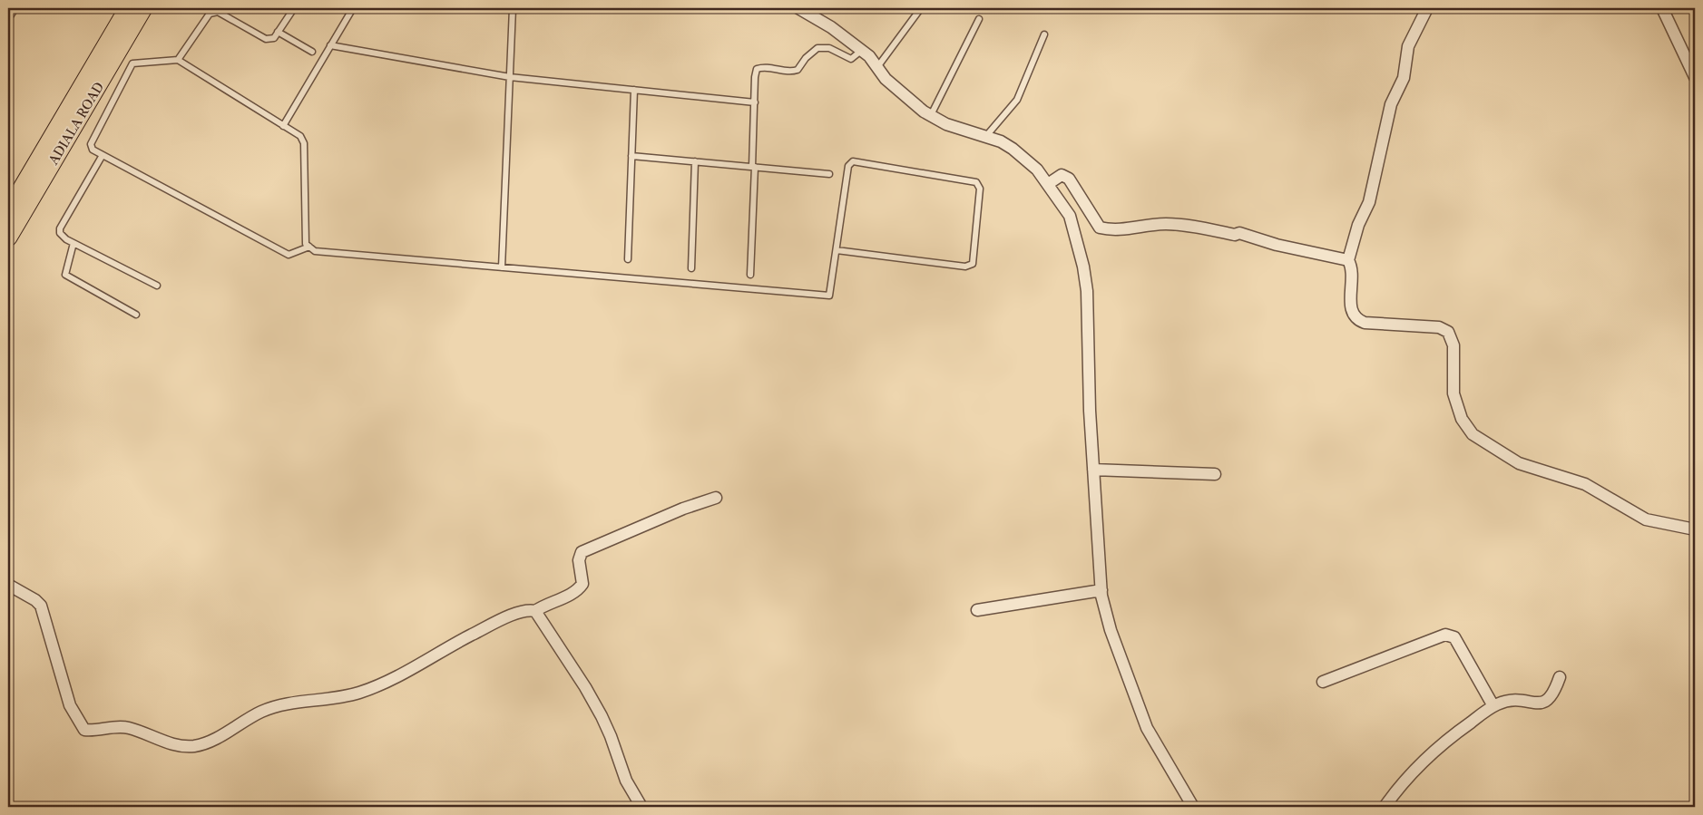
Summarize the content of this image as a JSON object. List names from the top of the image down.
{
  "streets": {
    "main road": ["ADIALA ROAD"]
  }
}
